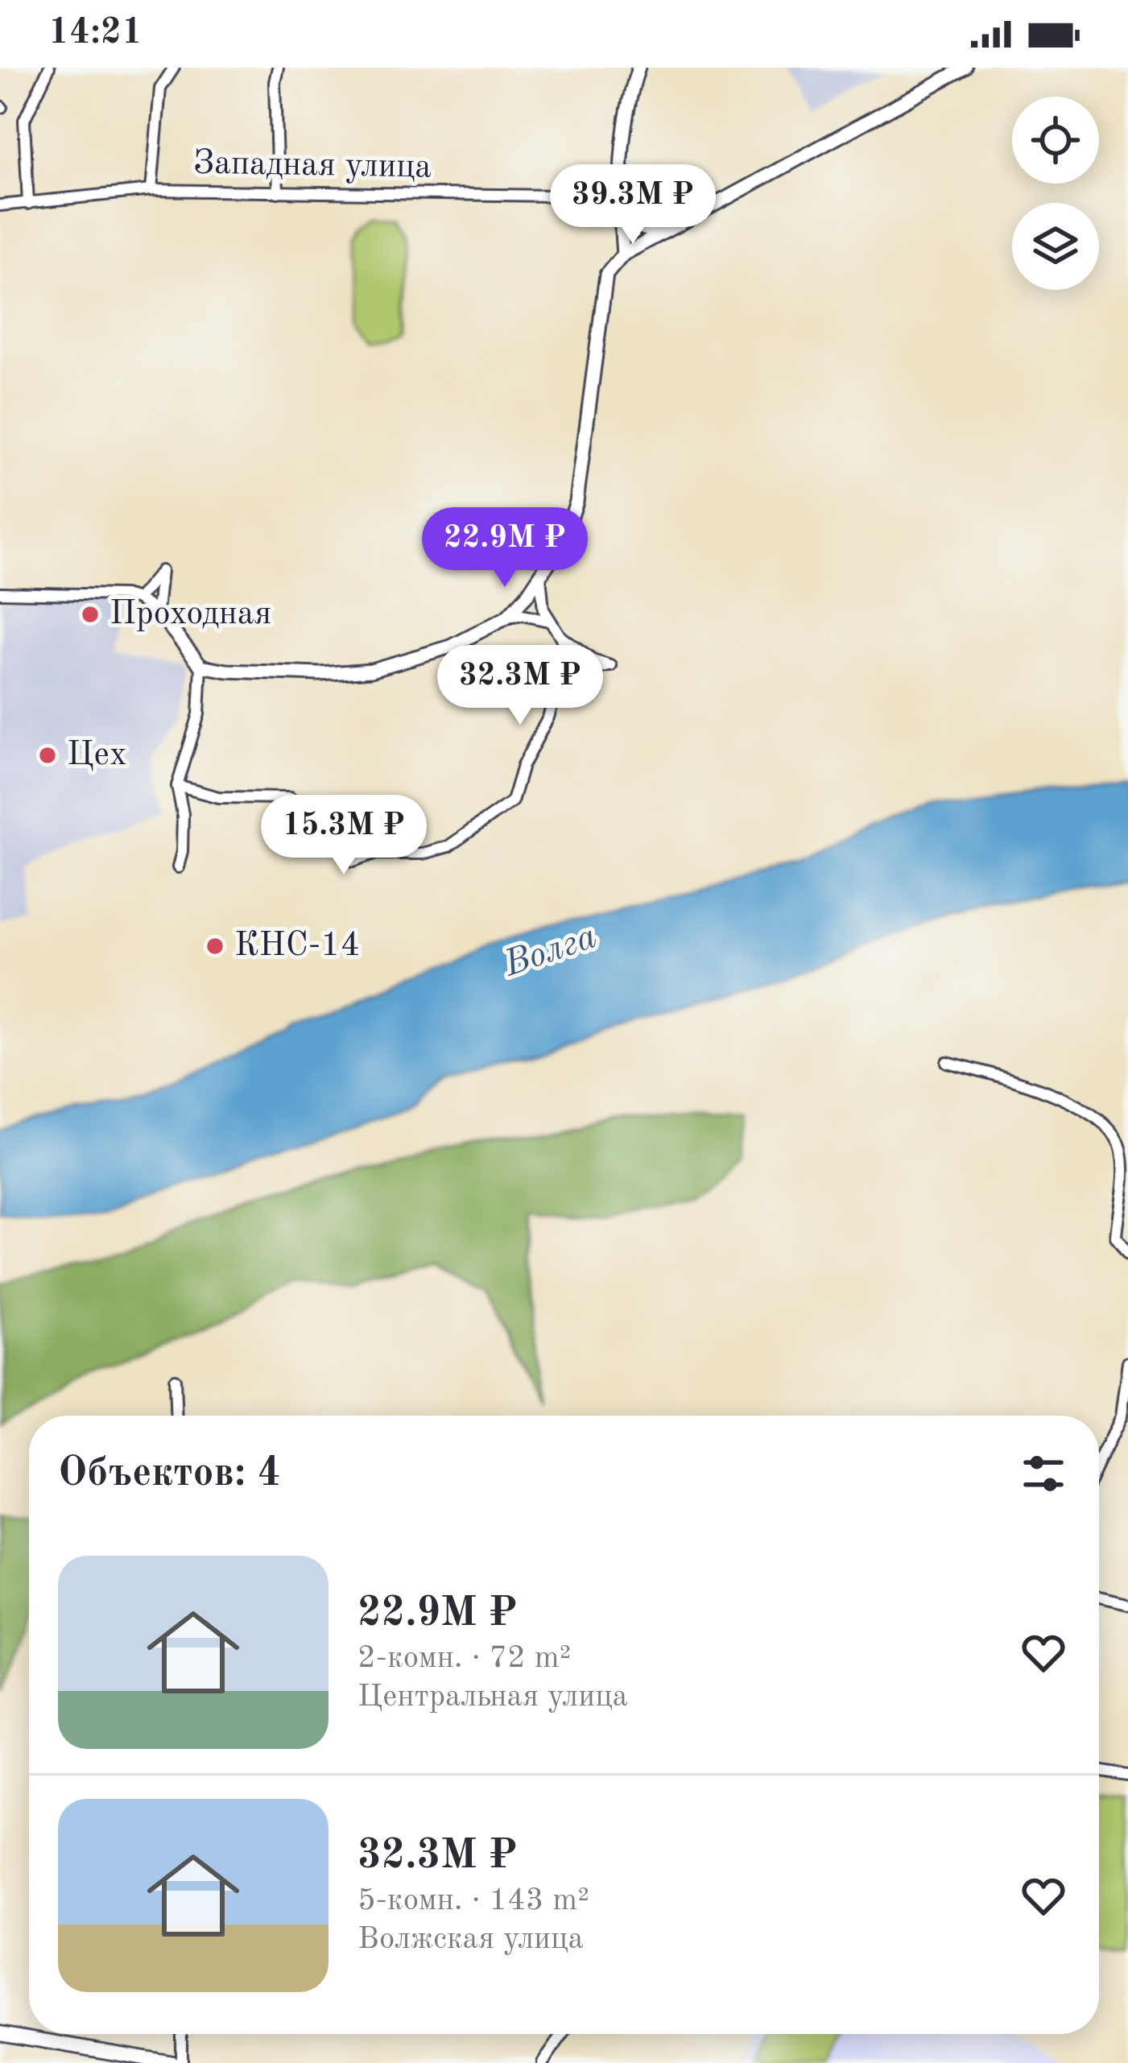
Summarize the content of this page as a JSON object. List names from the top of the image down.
{
  "streets": {
    "street": ["Западная улица"]
  },
  "water": ["Волга"],
  "places": ["Проходная", "Цех", "КНС-14"],
  "page": {
    "status": "14:21",
    "price": [
      "39.3M ₽",
      "22.9M ₽",
      "32.3M ₽",
      "15.3M ₽"
    ],
    "heading": "Объектов: 4",
    "list": [
      {
        "name": "22.9M ₽",
        "note": "2-комн. · 72 m² · Центральная улица"
      },
      {
        "name": "32.3M ₽",
        "note": "5-комн. · 143 m² · Волжская улица"
      }
    ]
  }
}
